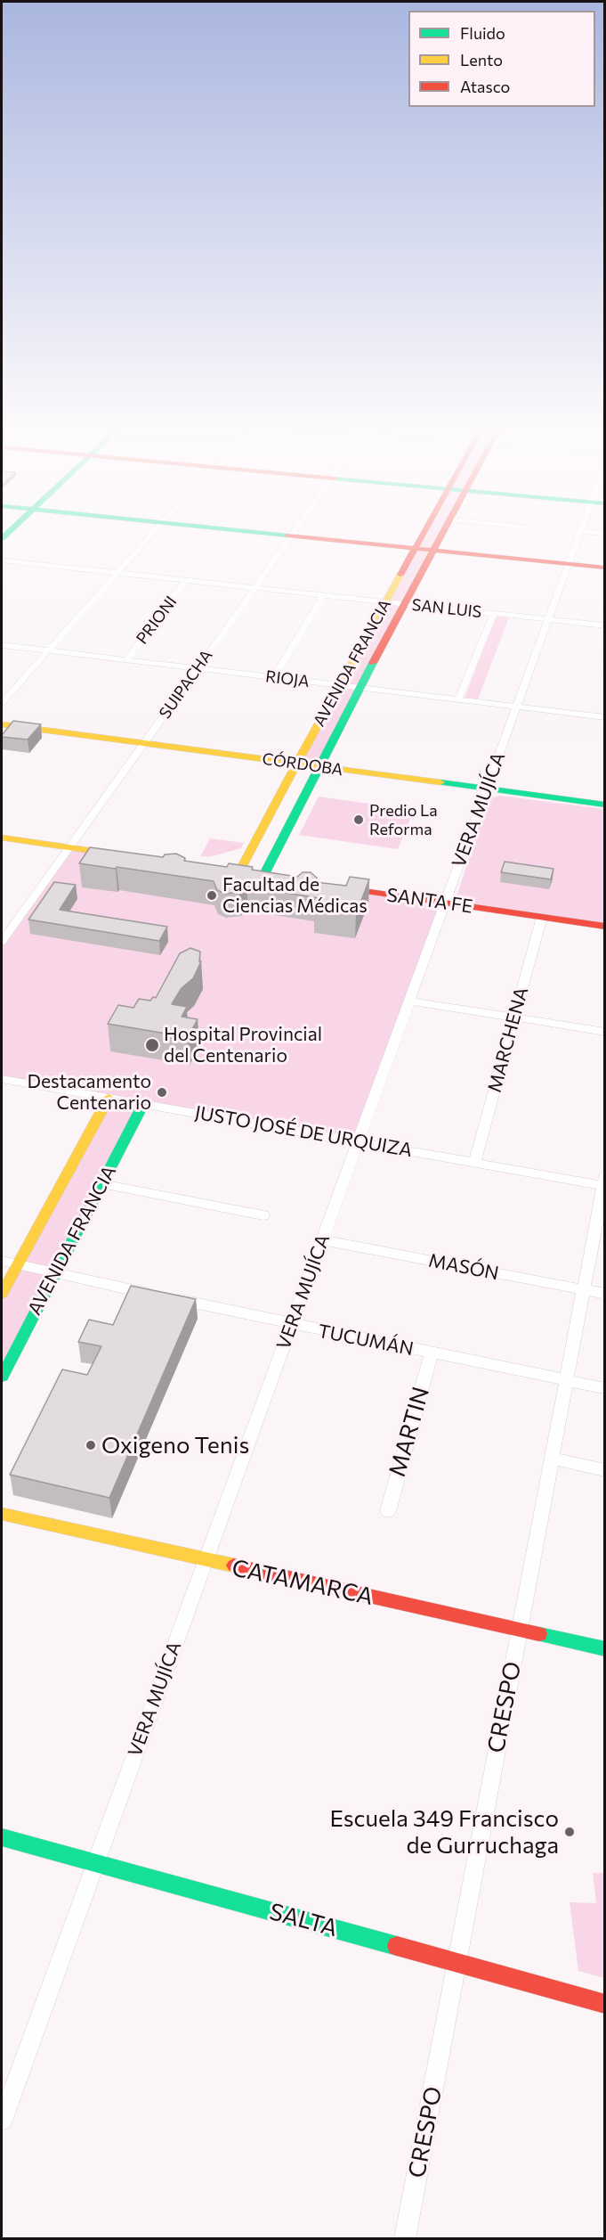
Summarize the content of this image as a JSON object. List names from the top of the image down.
{
  "streets": {
    "main road": [
      "AVENIDA FRANCIA",
      "CÓRDOBA",
      "SANTA FE",
      "CATAMARCA",
      "SALTA"
    ],
    "street": [
      "SAN LUIS",
      "PRIONI",
      "RIOJA",
      "SUIPACHA",
      "VERA MUJÍCA",
      "MARCHENA",
      "JUSTO JOSÉ DE URQUIZA",
      "MASÓN",
      "TUCUMÁN",
      "MARTIN",
      "CRESPO"
    ]
  },
  "crossings": [
    ["SAN LUIS", "PRIONI"],
    ["SAN LUIS", "AVENIDA FRANCIA"],
    ["SAN LUIS", "SUIPACHA"],
    ["SAN LUIS", "VERA MUJÍCA"],
    ["PRIONI", "RIOJA"],
    ["AVENIDA FRANCIA", "RIOJA"],
    ["AVENIDA FRANCIA", "CÓRDOBA"],
    ["AVENIDA FRANCIA", "JUSTO JOSÉ DE URQUIZA"],
    ["AVENIDA FRANCIA", "TUCUMÁN"],
    ["RIOJA", "SUIPACHA"],
    ["RIOJA", "VERA MUJÍCA"],
    ["SUIPACHA", "CÓRDOBA"],
    ["CÓRDOBA", "VERA MUJÍCA"],
    ["VERA MUJÍCA", "SANTA FE"],
    ["VERA MUJÍCA", "JUSTO JOSÉ DE URQUIZA"],
    ["VERA MUJÍCA", "MASÓN"],
    ["VERA MUJÍCA", "TUCUMÁN"],
    ["VERA MUJÍCA", "CATAMARCA"],
    ["VERA MUJÍCA", "SALTA"],
    ["SANTA FE", "MARCHENA"],
    ["MARCHENA", "JUSTO JOSÉ DE URQUIZA"],
    ["JUSTO JOSÉ DE URQUIZA", "CRESPO"],
    ["MASÓN", "CRESPO"],
    ["TUCUMÁN", "MARTIN"],
    ["TUCUMÁN", "CRESPO"],
    ["CATAMARCA", "CRESPO"],
    ["CRESPO", "SALTA"]
  ],
  "places": [
    "Predio La Reforma",
    "Facultad de Ciencias Médicas",
    "Hospital Provincial del Centenario",
    "Destacamento Centenario",
    "Oxigeno Tenis",
    "Escuela 349 Francisco de Gurruchaga"
  ],
  "legend": ["Fluido", "Lento", "Atasco"]
}
